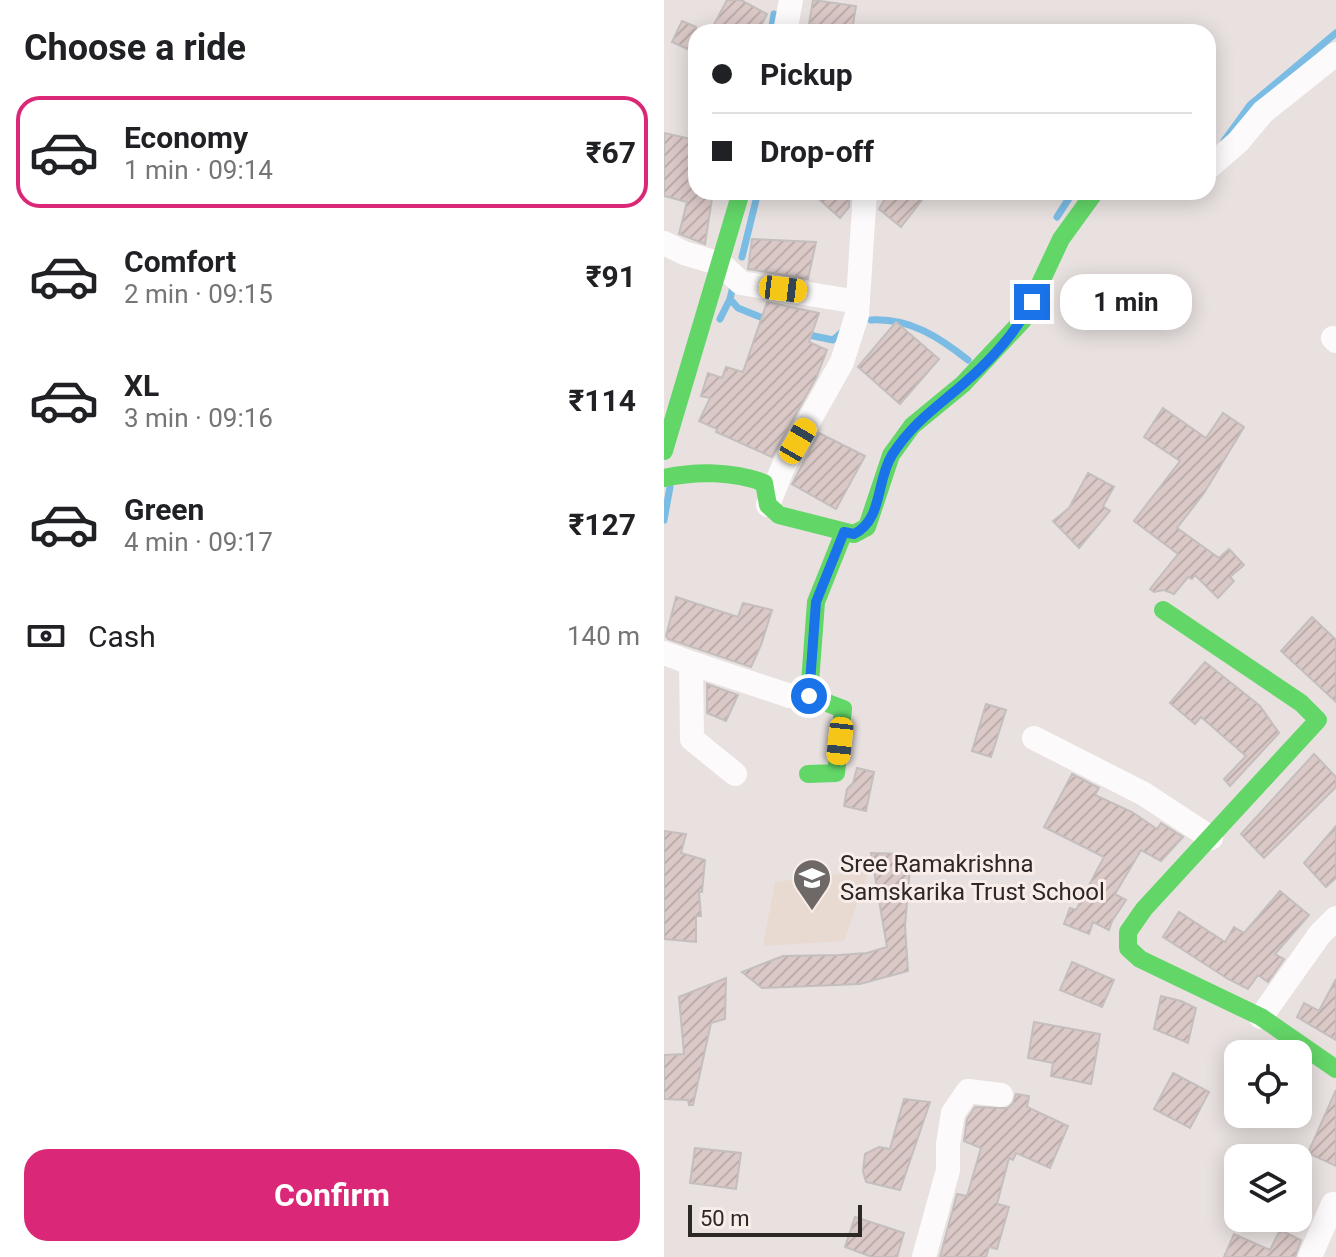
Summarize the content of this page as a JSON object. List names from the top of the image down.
{
  "places": {
    "school or university": ["Sree Ramakrishna Samskarika Trust School"]
  },
  "scale_bar": "50 m",
  "page": {
    "heading": "Choose a ride",
    "banner": ["Pickup", "Drop-off"],
    "list": [
      {
        "name": "Economy",
        "note": "1 min · 09:14",
        "value": "₹67"
      },
      {
        "name": "Comfort",
        "note": "2 min · 09:15",
        "value": "₹91"
      },
      {
        "name": "XL",
        "note": "3 min · 09:16",
        "value": "₹114"
      },
      {
        "name": "Green",
        "note": "4 min · 09:17",
        "value": "₹127"
      }
    ],
    "bubble": "1 min",
    "pay": ["Cash", "140 m"],
    "buttons": "Confirm",
    "scale": "50 m"
  }
}
